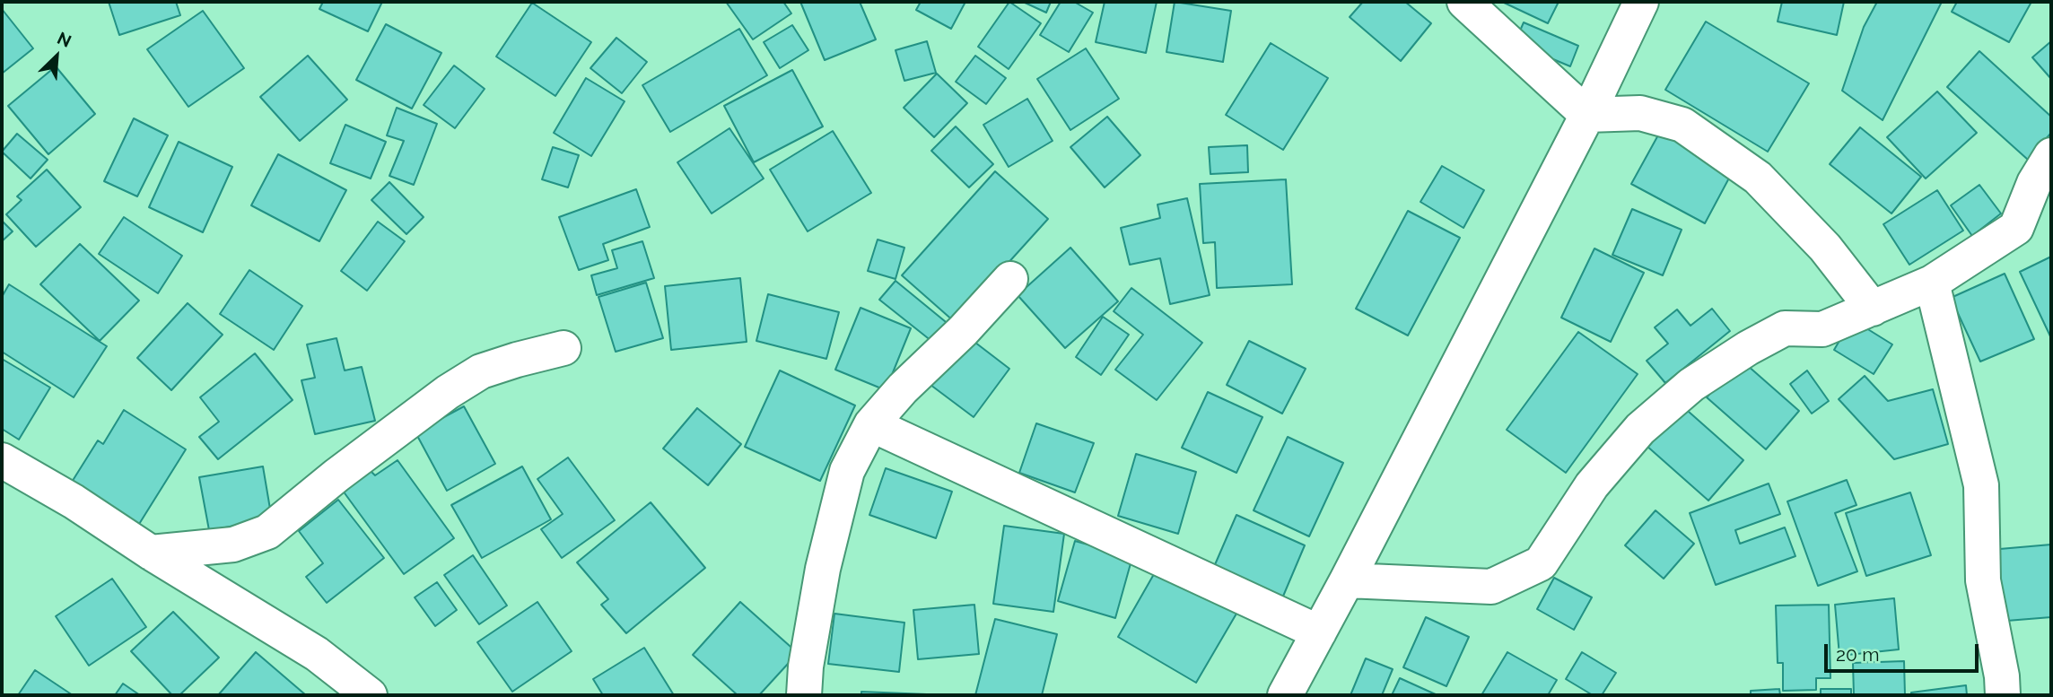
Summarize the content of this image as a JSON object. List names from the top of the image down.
{
  "scale_bar": "20 m",
  "north": "top right"
}
